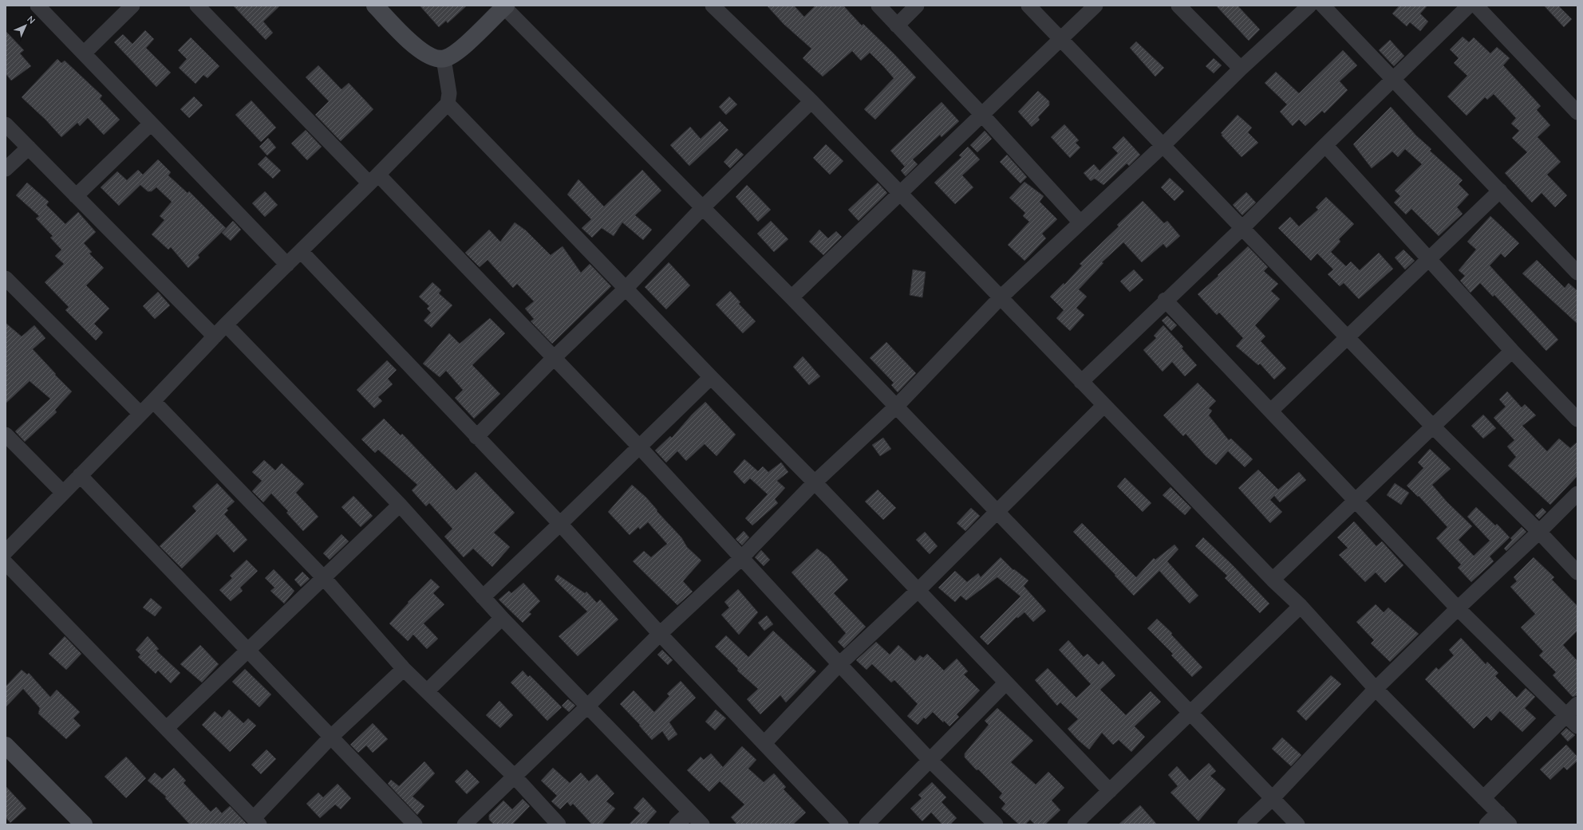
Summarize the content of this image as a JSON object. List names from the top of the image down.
{
  "north": "top right"
}
